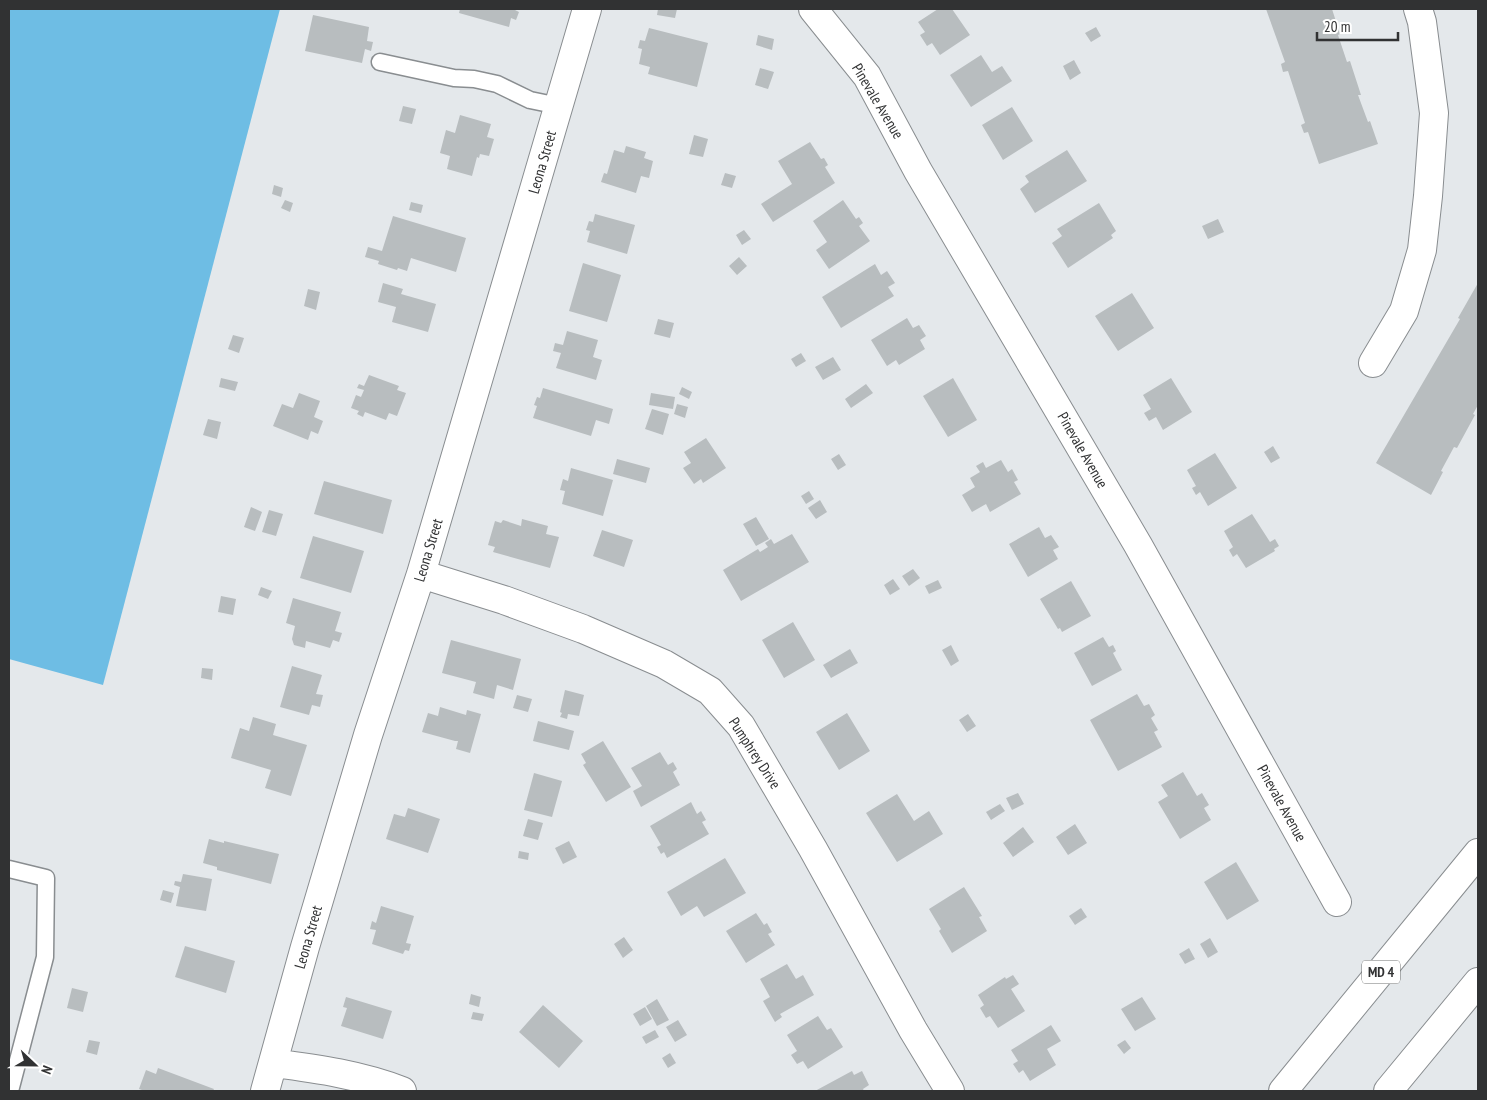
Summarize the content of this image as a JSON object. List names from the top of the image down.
{
  "streets": {
    "main road": [
      "Pinevale Avenue",
      "Leona Street",
      "Pumphrey Drive",
      "MD 4"
    ]
  },
  "crossings": [
    ["Leona Street", "Pumphrey Drive"]
  ],
  "scale_bar": "20 m",
  "north": "right"
}
